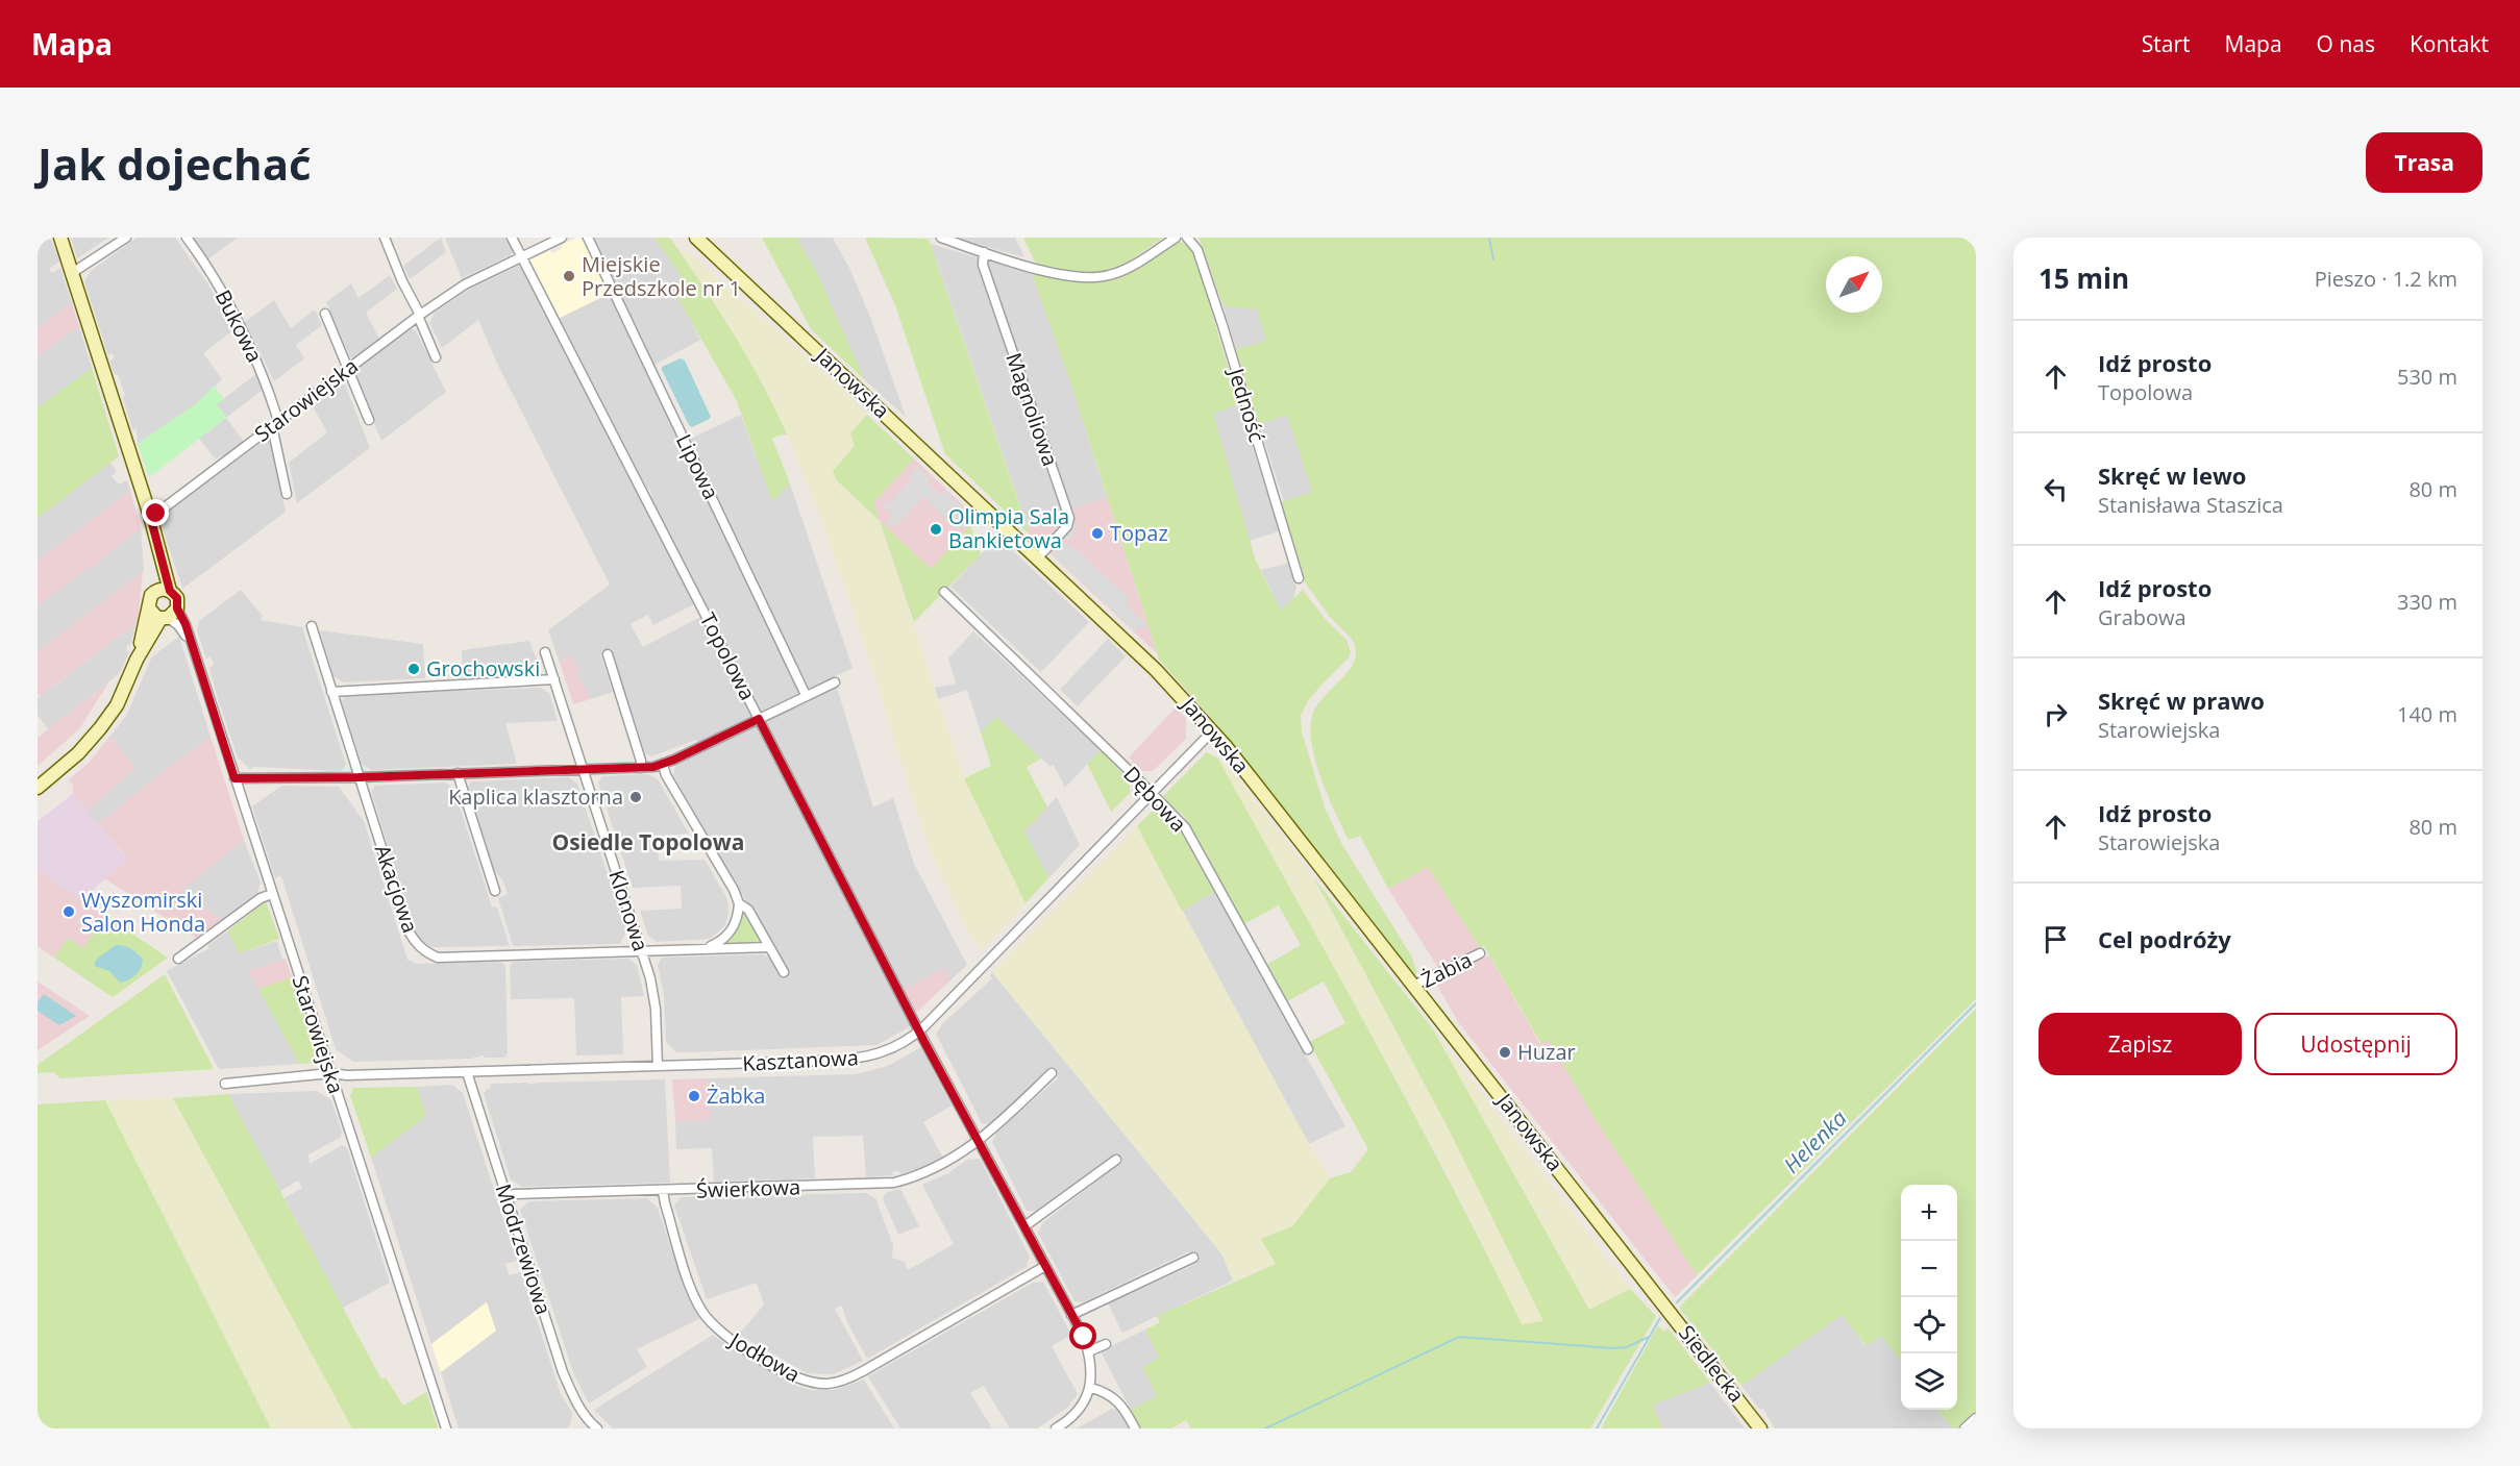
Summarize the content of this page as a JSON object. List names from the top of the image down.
{
  "streets": {
    "main road": ["Janowska", "Siedlecka"],
    "street": [
      "Bukowa",
      "Starowiejska",
      "Jedność",
      "Magnoliowa",
      "Lipowa",
      "Topolowa",
      "Dębowa",
      "Akacjowa",
      "Klonowa",
      "Żabia",
      "Kasztanowa",
      "Świerkowa",
      "Modrzewiowa",
      "Jodłowa"
    ]
  },
  "crossings": [
    ["Bukowa", "Starowiejska"],
    ["Janowska", "Magnoliowa"],
    ["Janowska", "Żabia"],
    ["Janowska", "Kasztanowa"],
    ["Janowska", "Siedlecka"],
    ["Starowiejska", "Topolowa"],
    ["Starowiejska", "Kasztanowa"],
    ["Topolowa", "Kasztanowa"],
    ["Topolowa", "Świerkowa"],
    ["Topolowa", "Jodłowa"],
    ["Dębowa", "Kasztanowa"],
    ["Akacjowa", "Klonowa"],
    ["Klonowa", "Kasztanowa"],
    ["Kasztanowa", "Modrzewiowa"],
    ["Świerkowa", "Modrzewiowa"],
    ["Świerkowa", "Jodłowa"]
  ],
  "districts": ["Osiedle Topolowa"],
  "water": ["Helenka"],
  "places": [
    "Miejskie Przedszkole nr 1",
    "Olimpia Sala Bankietowa",
    "Topaz",
    "Grochowski",
    "Kaplica klasztorna",
    "Wyszomirski Salon Honda",
    "Huzar",
    "Żabka"
  ],
  "north": "top right",
  "page": {
    "header": "Mapa",
    "nav": [
      "Start",
      "Mapa",
      "O nas",
      "Kontakt"
    ],
    "buttons": [
      "Trasa",
      ["Zapisz", "Udostępnij"]
    ],
    "title": "Jak dojechać",
    "heading": ["15 min", "Pieszo · 1.2 km"],
    "list": [
      ["Idź prosto", "Topolowa", "530 m"],
      ["Skręć w lewo", "Stanisława Staszica", "80 m"],
      ["Idź prosto", "Grabowa", "330 m"],
      ["Skręć w prawo", "Starowiejska", "140 m"],
      ["Idź prosto", "Starowiejska", "80 m"],
      "Cel podróży"
    ],
    "map_buttons": ["+", "−"]
  }
}
